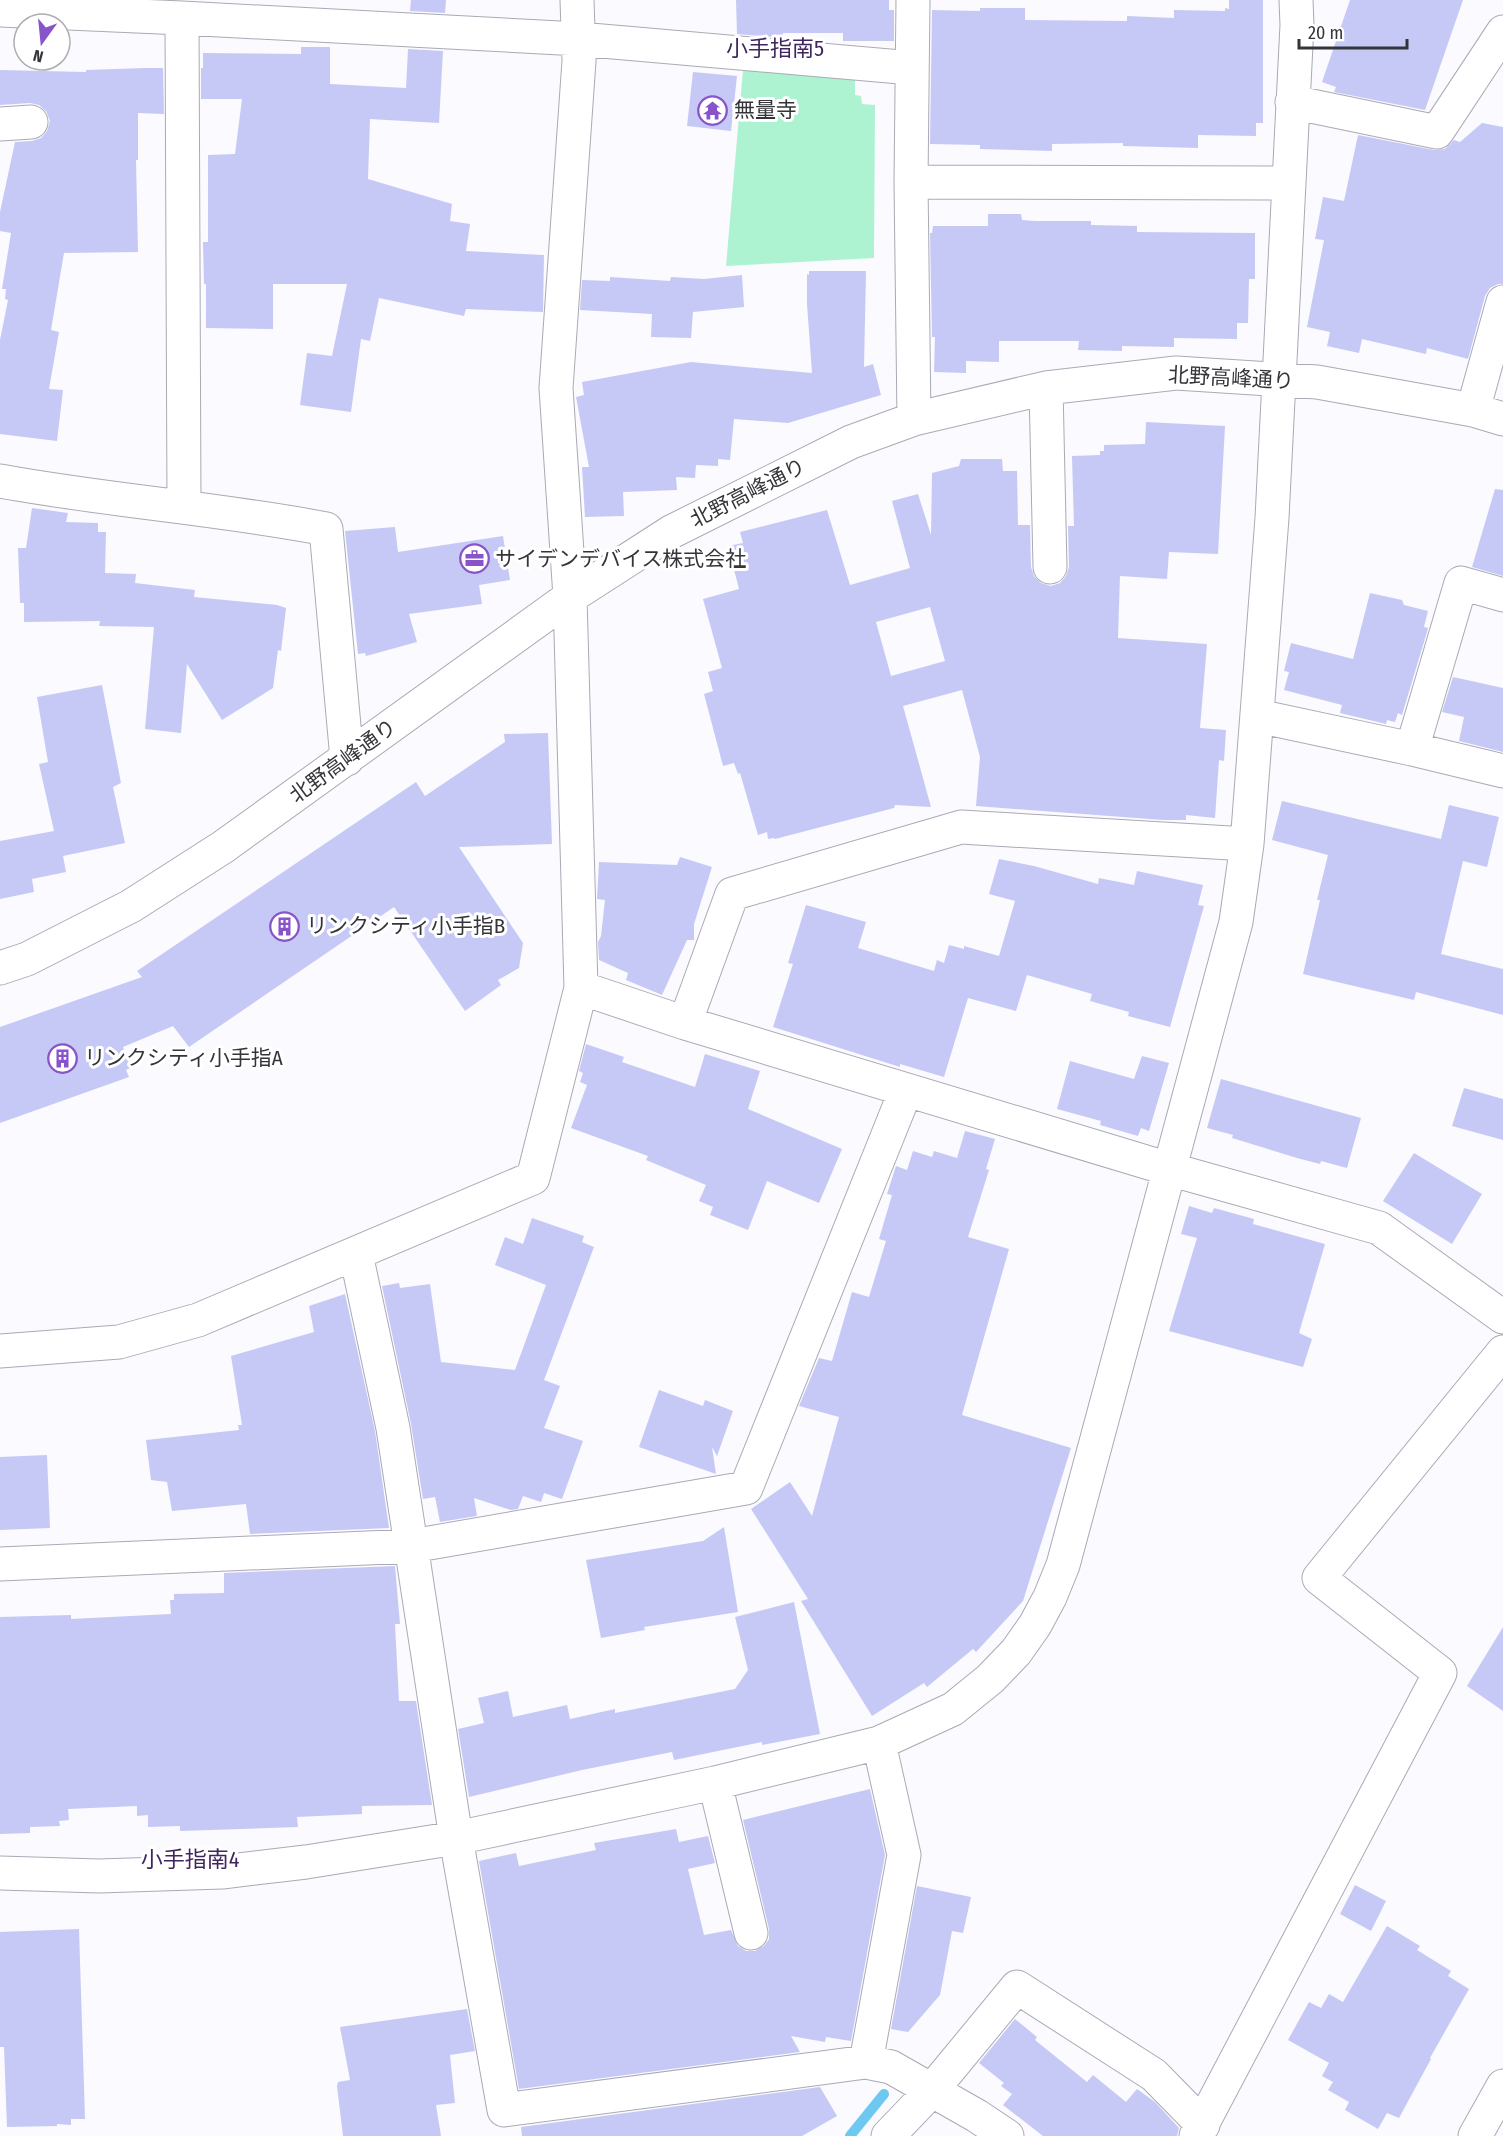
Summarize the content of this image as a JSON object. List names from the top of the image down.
{
  "streets": {
    "street": ["北野高峰通り"]
  },
  "districts": ["小手指南5", "小手指南4"],
  "places": {
    "temple": ["無量寺"],
    "office": ["サイデンデバイス株式会社"],
    "building": ["リンクシティ小手指B", "リンクシティ小手指A"]
  },
  "scale_bar": "20 m",
  "north": "bottom"
}
